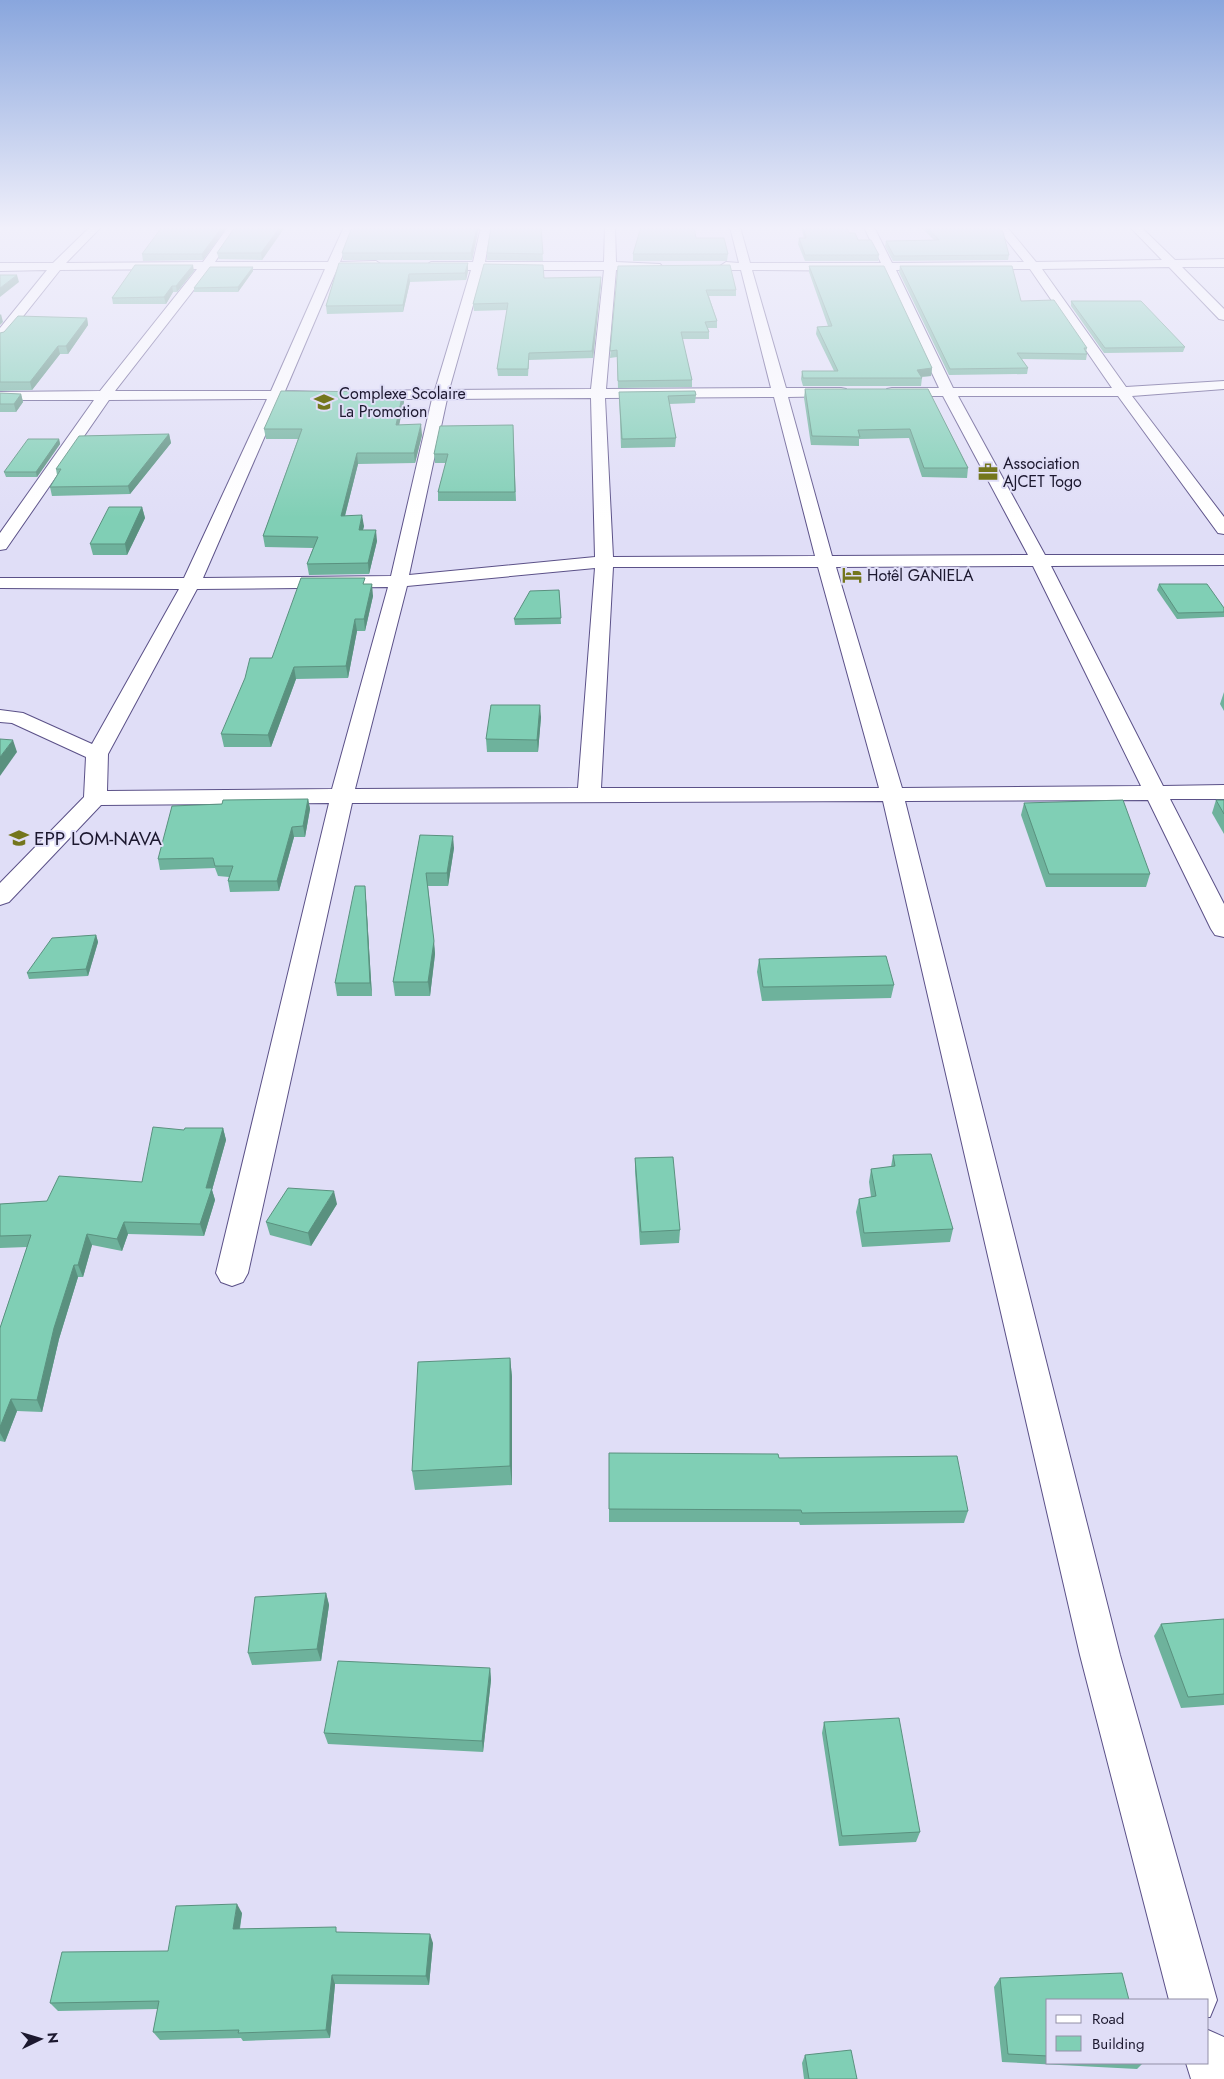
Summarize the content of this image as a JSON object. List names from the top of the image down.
{
  "places": {
    "school or university": ["Complexe Scolaire La Promotion", "EPP LOM-NAVA"],
    "office": ["Association AJCET Togo"],
    "hotel": ["Hotêl GANIELA"]
  },
  "legend": ["Road", "Building"],
  "north": "right"
}
